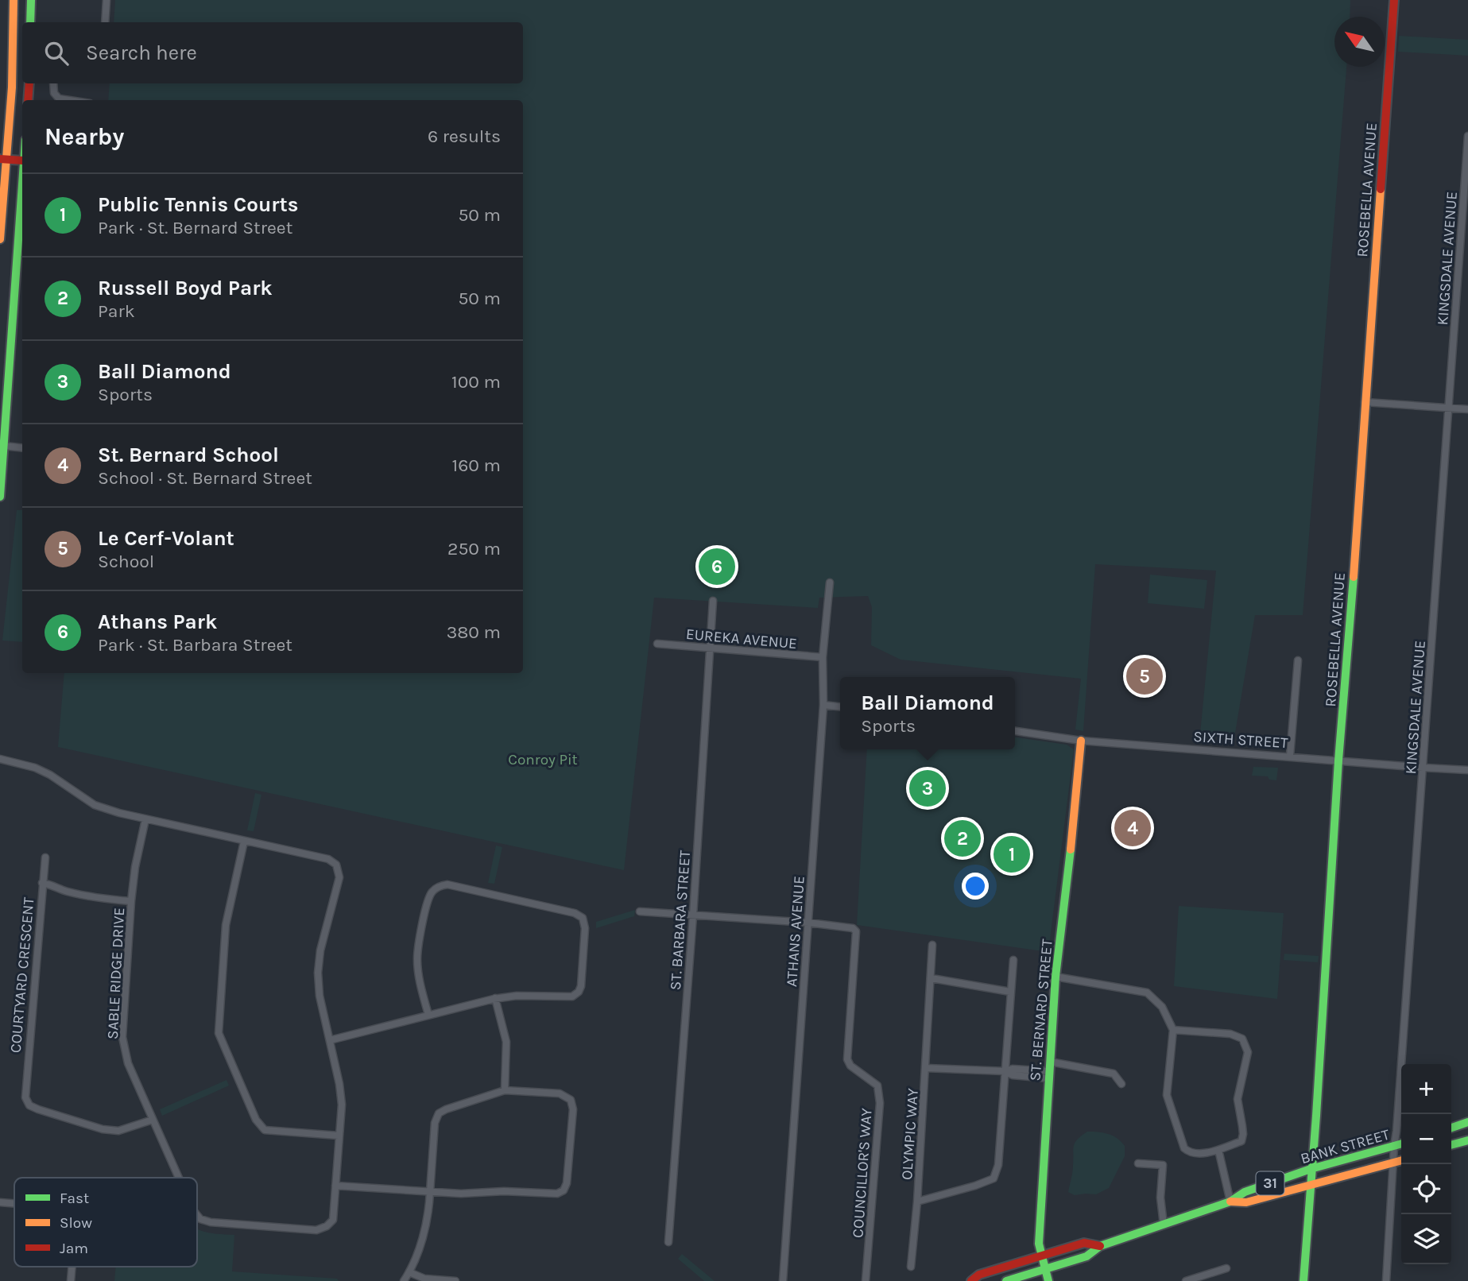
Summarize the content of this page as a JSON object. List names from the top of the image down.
{
  "streets": {
    "street": [
      "ROSEBELLA AVENUE",
      "KINGSDALE AVENUE",
      "EUREKA AVENUE",
      "SIXTH STREET",
      "ST. BARBARA STREET",
      "ATHANS AVENUE",
      "SABLE RIDGE DRIVE",
      "COURTYARD CRESCENT",
      "ST. BERNARD STREET",
      "OLYMPIC WAY",
      "BANK STREET",
      "COUNCILLOR'S WAY",
      "31"
    ]
  },
  "crossings": [
    ["ROSEBELLA AVENUE", "SIXTH STREET"],
    ["ROSEBELLA AVENUE", "BANK STREET"],
    ["KINGSDALE AVENUE", "SIXTH STREET"],
    ["KINGSDALE AVENUE", "BANK STREET"],
    ["EUREKA AVENUE", "ST. BARBARA STREET"],
    ["EUREKA AVENUE", "ATHANS AVENUE"],
    ["SIXTH STREET", "ST. BERNARD STREET"],
    ["ATHANS AVENUE", "COUNCILLOR'S WAY"],
    ["SABLE RIDGE DRIVE", "COURTYARD CRESCENT"],
    ["ST. BERNARD STREET", "OLYMPIC WAY"],
    ["ST. BERNARD STREET", "BANK STREET"]
  ],
  "parks": ["Conroy Pit"],
  "legend": ["Fast", "Slow", "Jam"],
  "north": "top left",
  "page": {
    "search": "Search here",
    "heading": ["Nearby", "6 results"],
    "list": [
      {
        "mark": "1",
        "name": "Public Tennis Courts",
        "note": "Park · St. Bernard Street",
        "value": "50 m"
      },
      {
        "mark": "2",
        "name": "Russell Boyd Park",
        "note": "Park",
        "value": "50 m"
      },
      {
        "mark": "3",
        "name": "Ball Diamond",
        "note": "Sports",
        "value": "100 m"
      },
      {
        "mark": "4",
        "name": "St. Bernard School",
        "note": "School · St. Bernard Street",
        "value": "160 m"
      },
      {
        "mark": "5",
        "name": "Le Cerf-Volant",
        "note": "School",
        "value": "250 m"
      },
      {
        "mark": "6",
        "name": "Athans Park",
        "note": "Park · St. Barbara Street",
        "value": "380 m"
      }
    ],
    "pins": [
      "6",
      "5",
      "3",
      "4",
      "2",
      "1"
    ],
    "popup": ["Ball Diamond", "Sports"],
    "map_buttons": ["+", "−"]
  }
}
